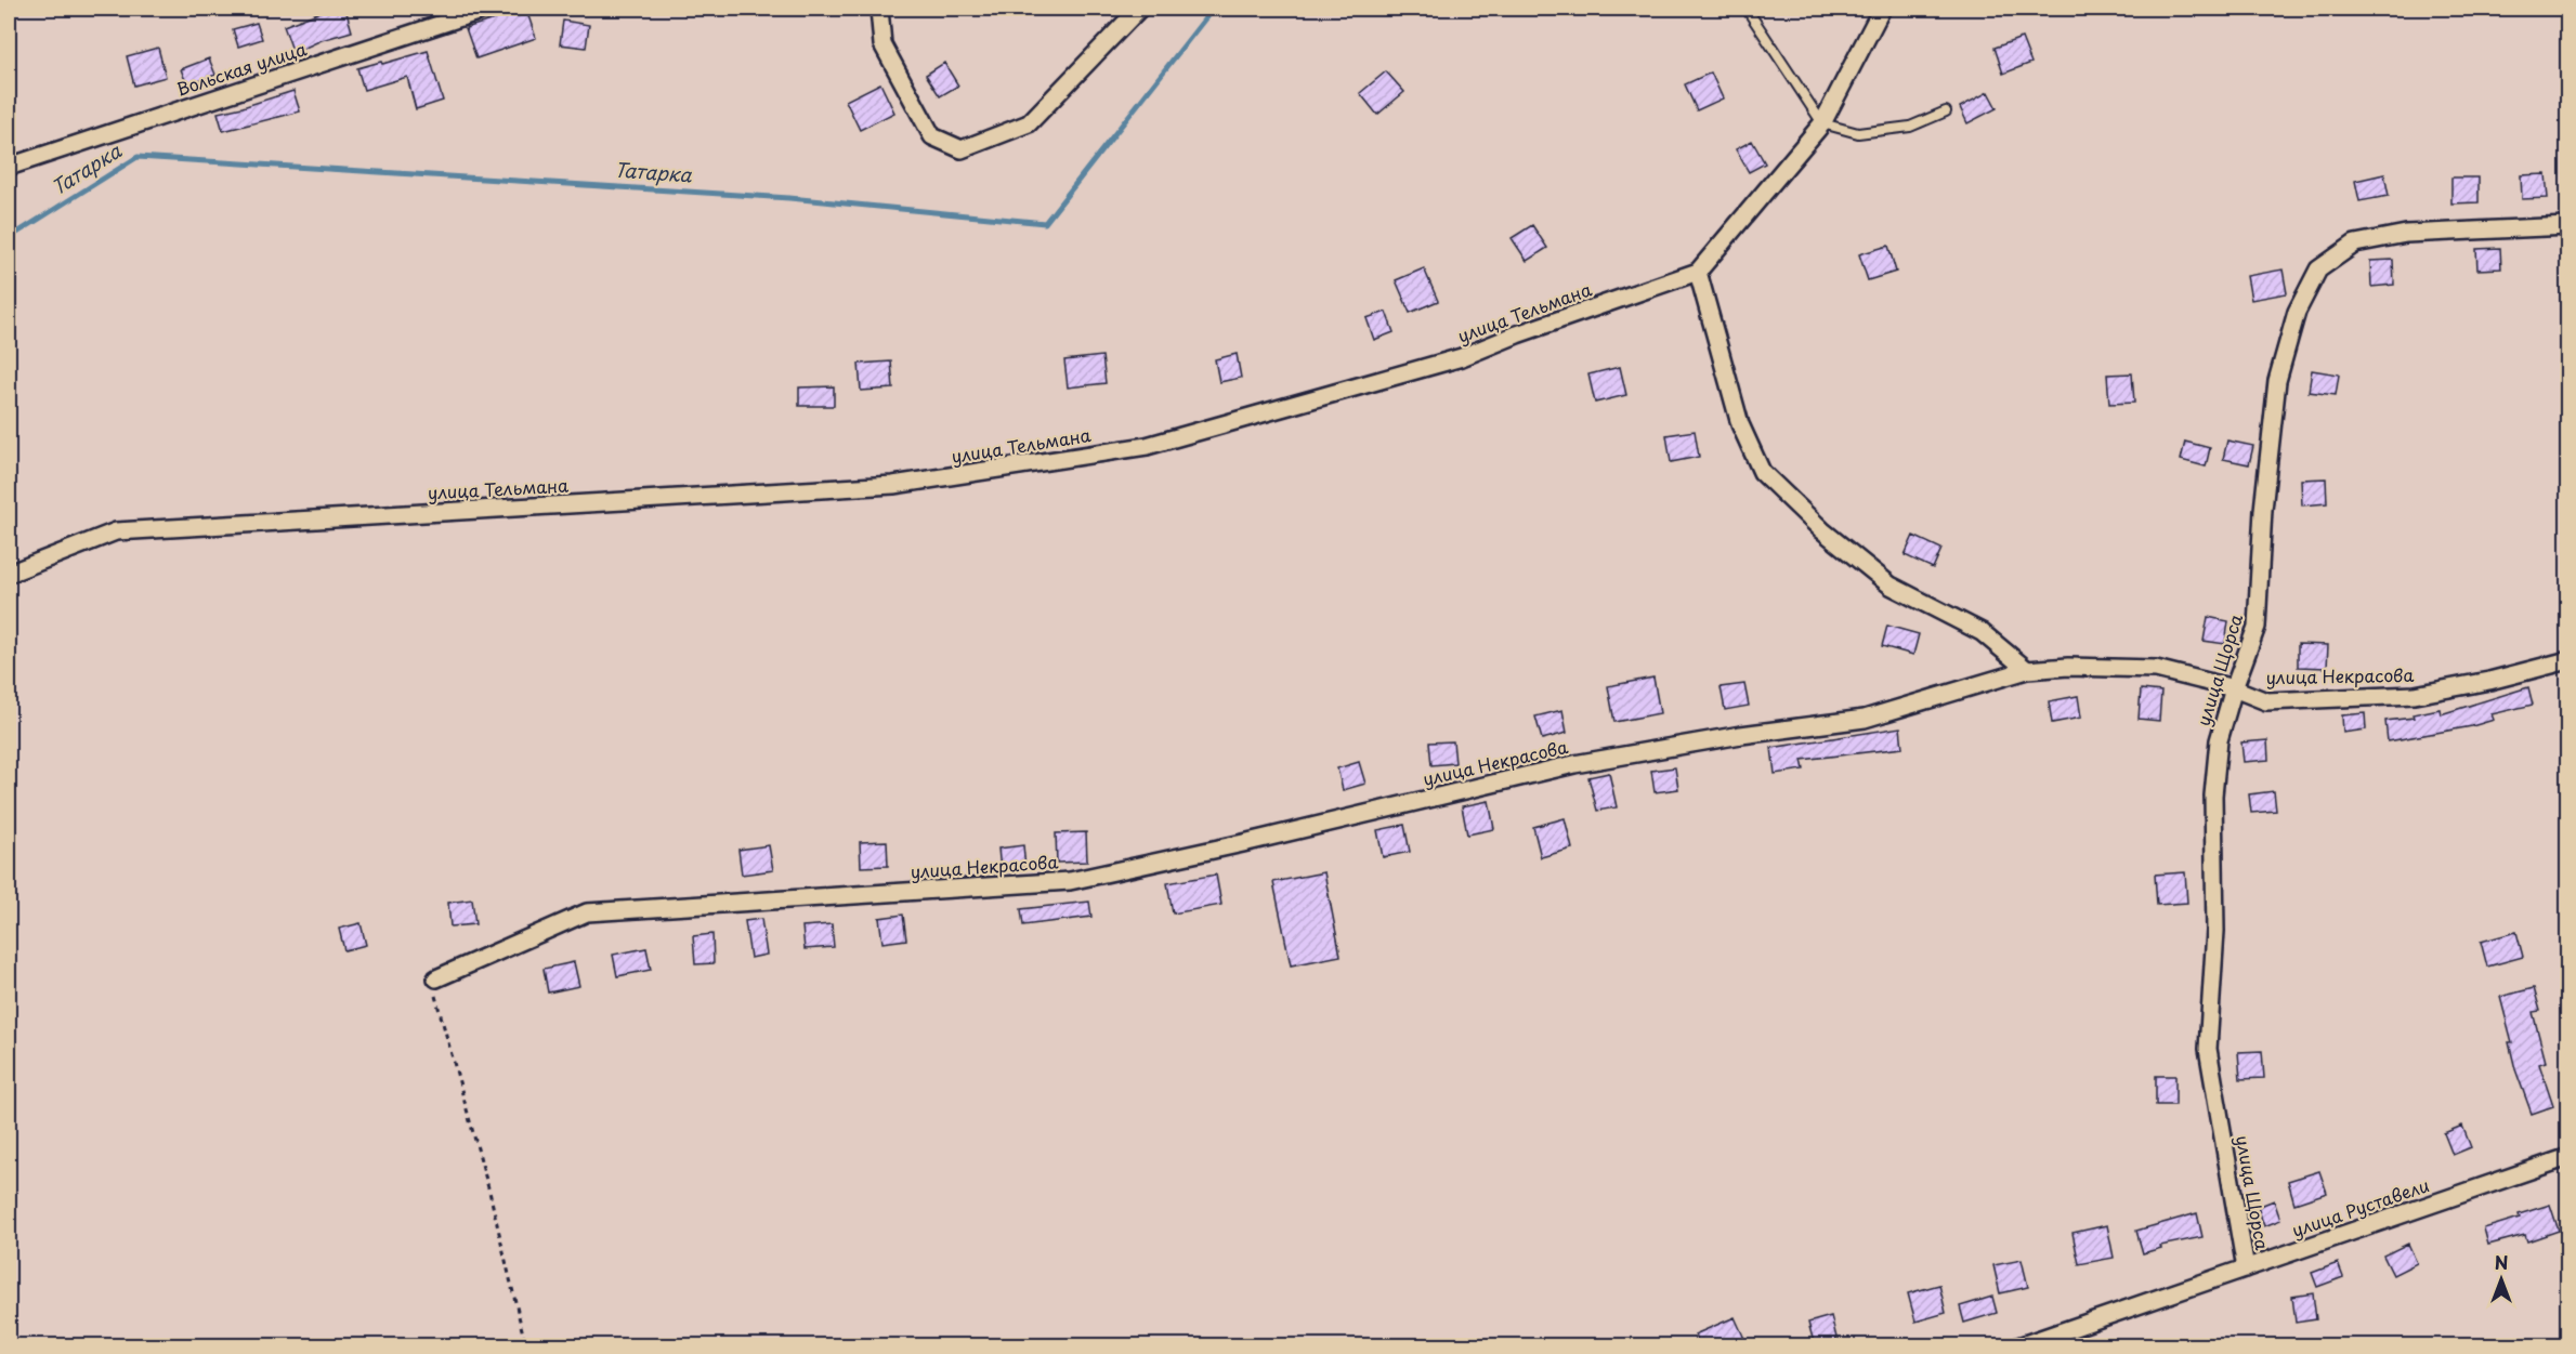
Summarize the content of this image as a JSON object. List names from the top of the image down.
{
  "streets": {
    "street": [
      "Вольская улица",
      "улица Тельмана",
      "улица Щорса",
      "улица Некрасова",
      "улица Руставели"
    ]
  },
  "crossings": [
    ["улица Щорса", "улица Некрасова"],
    ["улица Щорса", "улица Руставели"]
  ],
  "water": ["Татарка"],
  "north": "top"
}
